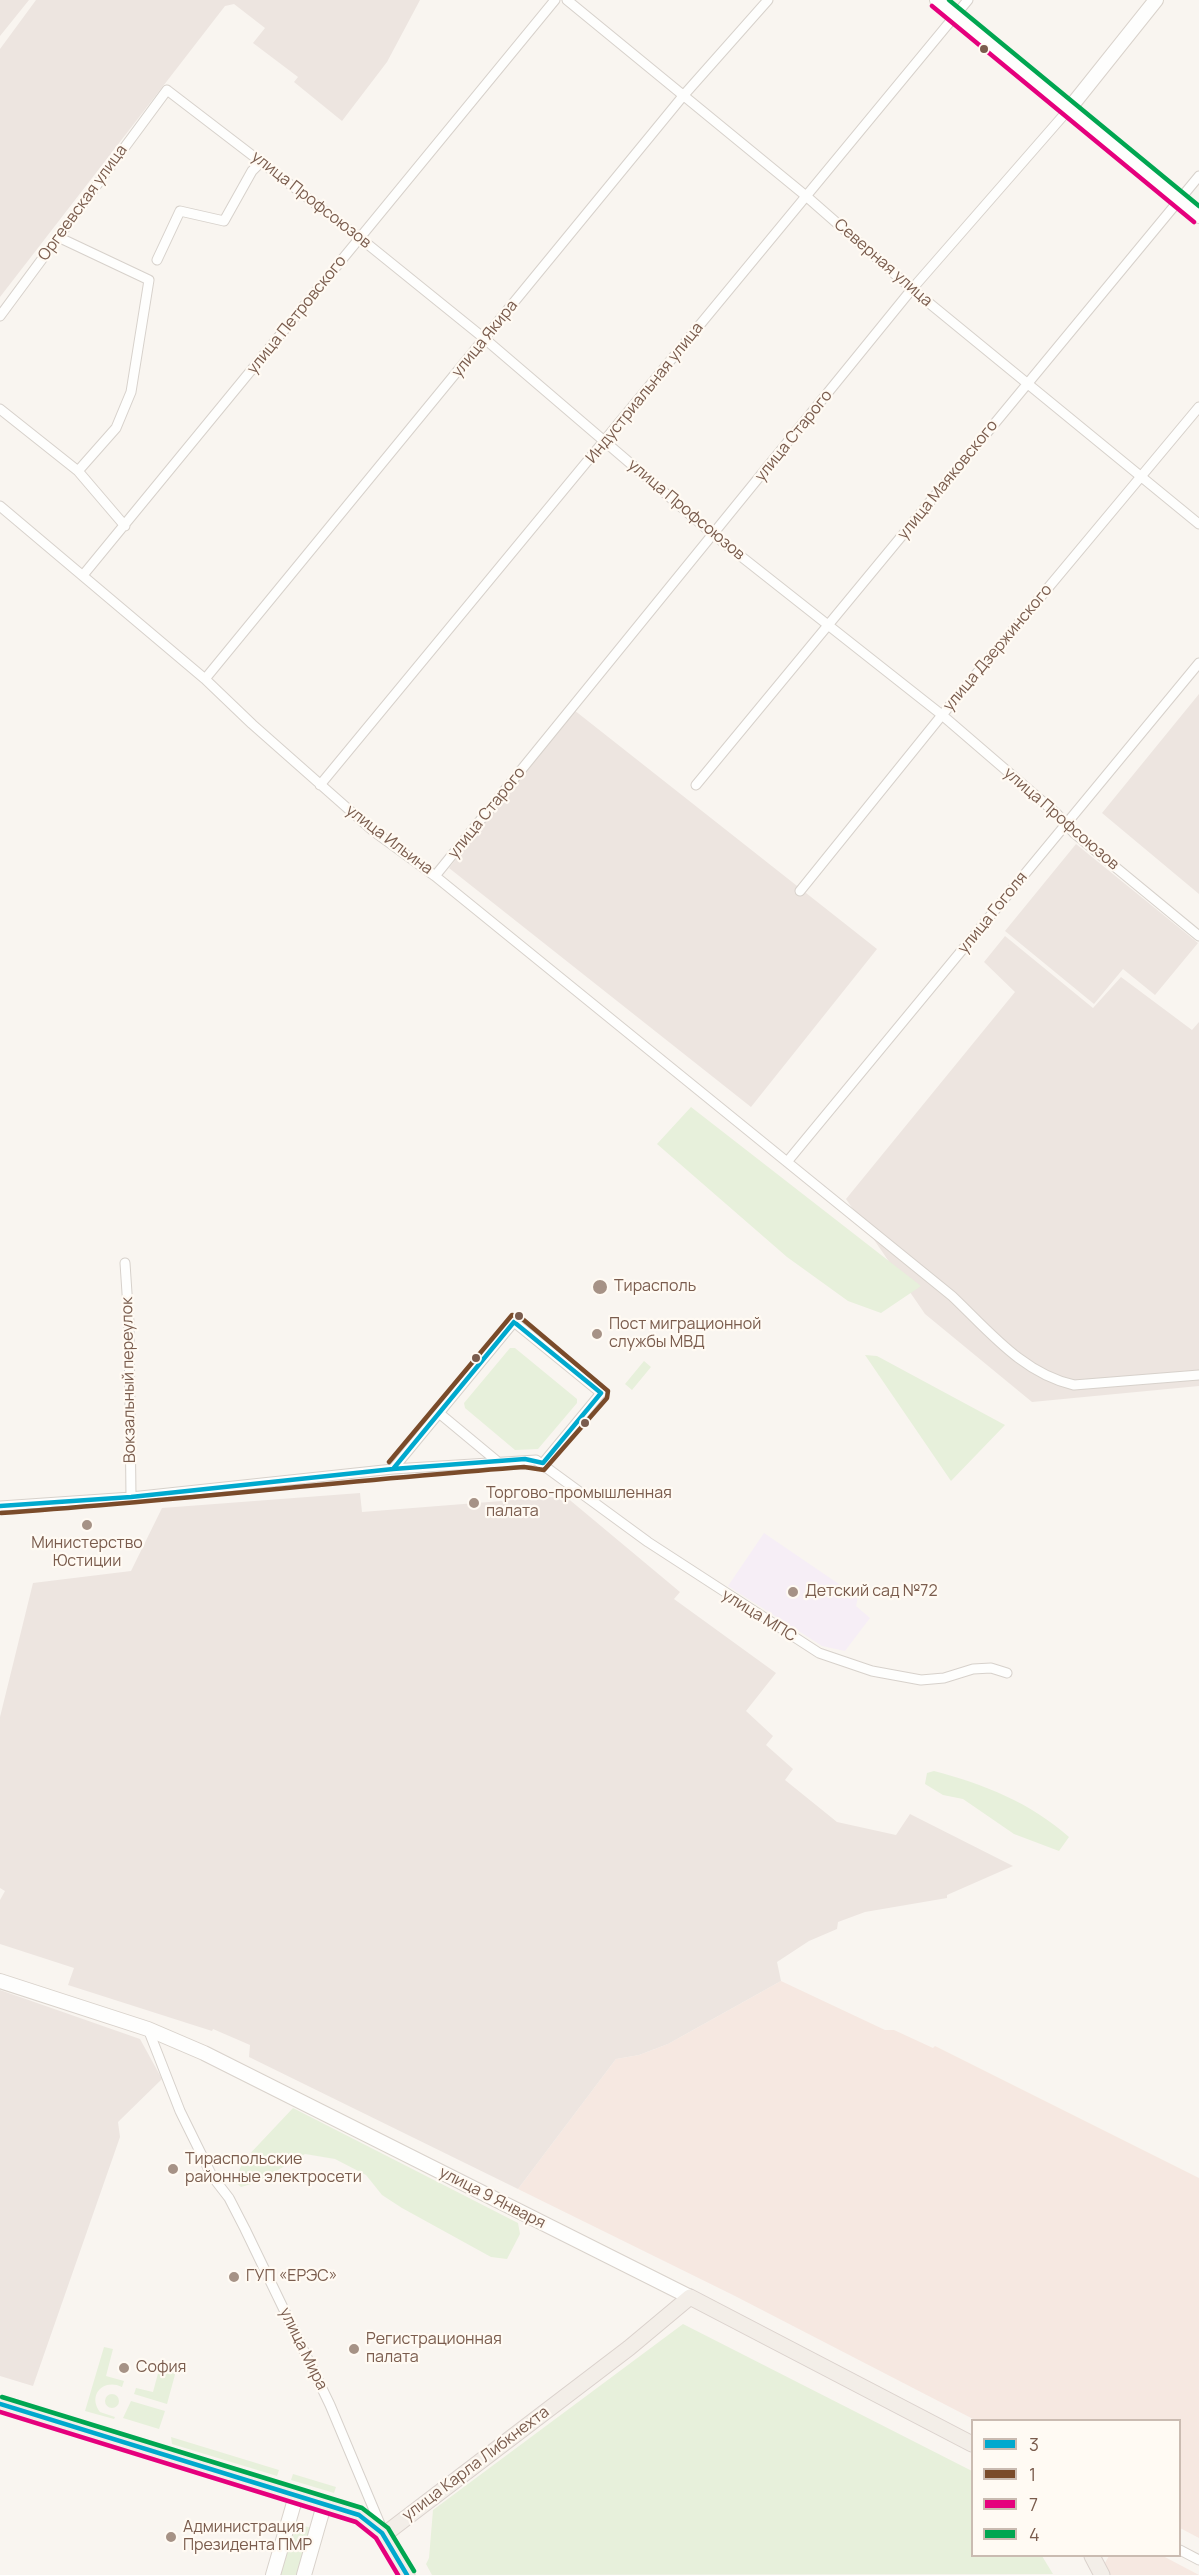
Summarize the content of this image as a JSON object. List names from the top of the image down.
{
  "streets": {
    "main road": ["улица 9 Января", "улица Мира", "улица Карла Либкнехта"],
    "street": [
      "улица Профсоюзов",
      "Оргеевская улица",
      "Северная улица",
      "улица Петровского",
      "улица Якира",
      "Индустриальная улица",
      "улица Старого",
      "улица Маяковского",
      "улица Дзержинского",
      "улица Ильина",
      "улица Гоголя",
      "Вокзальный переулок",
      "улица МПС"
    ]
  },
  "crossings": [
    ["улица Профсоюзов", "Оргеевская улица"],
    ["улица Профсоюзов", "улица Петровского"],
    ["улица Профсоюзов", "улица Якира"],
    ["улица Профсоюзов", "Индустриальная улица"],
    ["улица Профсоюзов", "улица Старого"],
    ["улица Профсоюзов", "улица Маяковского"],
    ["улица Профсоюзов", "улица Дзержинского"],
    ["улица Профсоюзов", "улица Гоголя"],
    ["Северная улица", "улица Якира"],
    ["Северная улица", "Индустриальная улица"],
    ["Северная улица", "улица Старого"],
    ["Северная улица", "улица Маяковского"],
    ["Северная улица", "улица Дзержинского"],
    ["улица Петровского", "улица Ильина"],
    ["улица Якира", "улица Ильина"],
    ["Индустриальная улица", "улица Ильина"],
    ["улица Старого", "улица Ильина"],
    ["улица Ильина", "улица Гоголя"],
    ["улица 9 Января", "улица Мира"],
    ["улица 9 Января", "улица Карла Либкнехта"],
    ["улица Мира", "улица Карла Либкнехта"]
  ],
  "places": [
    "Тирасполь",
    "Пост миграционной службы МВД",
    "Торгово-промышленная палата",
    "Министерство Юстиции",
    "Детский сад №72",
    "Тираспольские районные электросети",
    "ГУП «ЕРЭС»",
    "Регистрационная палата",
    "София",
    "Администрация Президента ПМР"
  ],
  "lines": [
    "transit line 4",
    "transit line 7",
    "transit line 1",
    "transit line 3"
  ],
  "legend": [
    "3",
    "1",
    "7",
    "4"
  ]
}
